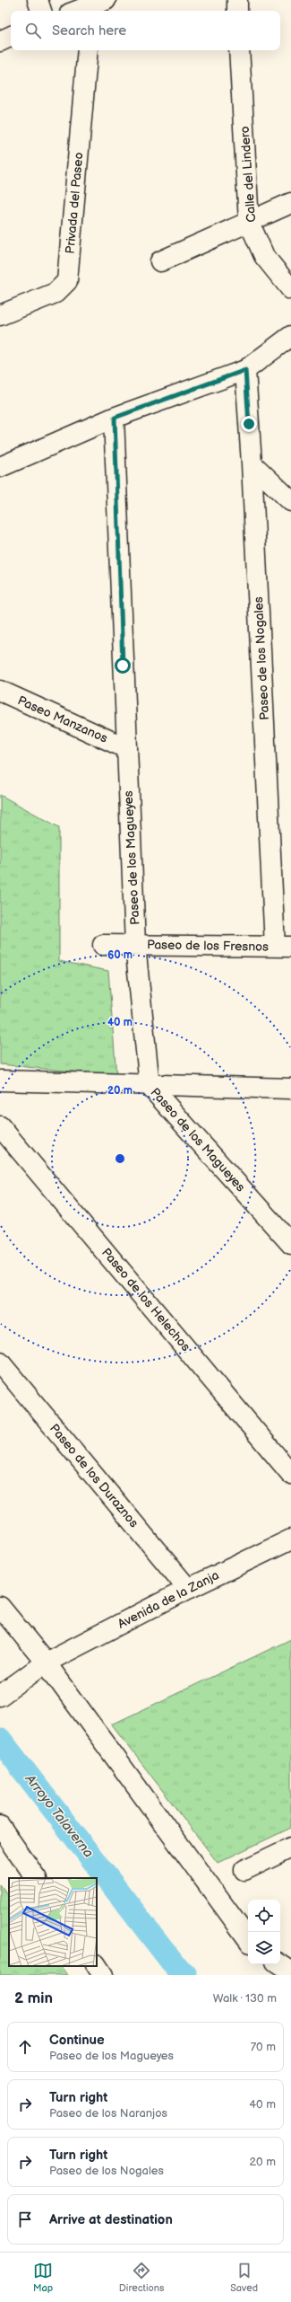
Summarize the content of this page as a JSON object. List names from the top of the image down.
{
  "streets": {
    "street": [
      "Calle del Lindero",
      "Privada del Paseo",
      "Paseo de los Nogales",
      "Paseo Manzanos",
      "Paseo de los Magueyes",
      "Paseo de los Fresnos",
      "Paseo de los Helechos",
      "Paseo de los Duraznos",
      "Avenida de la Zanja"
    ]
  },
  "crossings": [
    ["Paseo de los Nogales", "Paseo de los Fresnos"],
    ["Paseo Manzanos", "Paseo de los Magueyes"],
    ["Paseo de los Magueyes", "Paseo de los Fresnos"],
    ["Paseo de los Duraznos", "Avenida de la Zanja"]
  ],
  "water": ["Arroyo Talaverna"],
  "page": {
    "search": "Search here",
    "heading": ["2 min", "Walk · 130 m"],
    "list": [
      ["Continue", "Paseo de los Magueyes", "70 m"],
      ["Turn right", "Paseo de los Naranjos", "40 m"],
      ["Turn right", "Paseo de los Nogales", "20 m"],
      "Arrive at destination"
    ],
    "nav": ["Map", "Directions", "Saved"]
  },
  "rings": ["60 m", "40 m", "20 m"]
}
